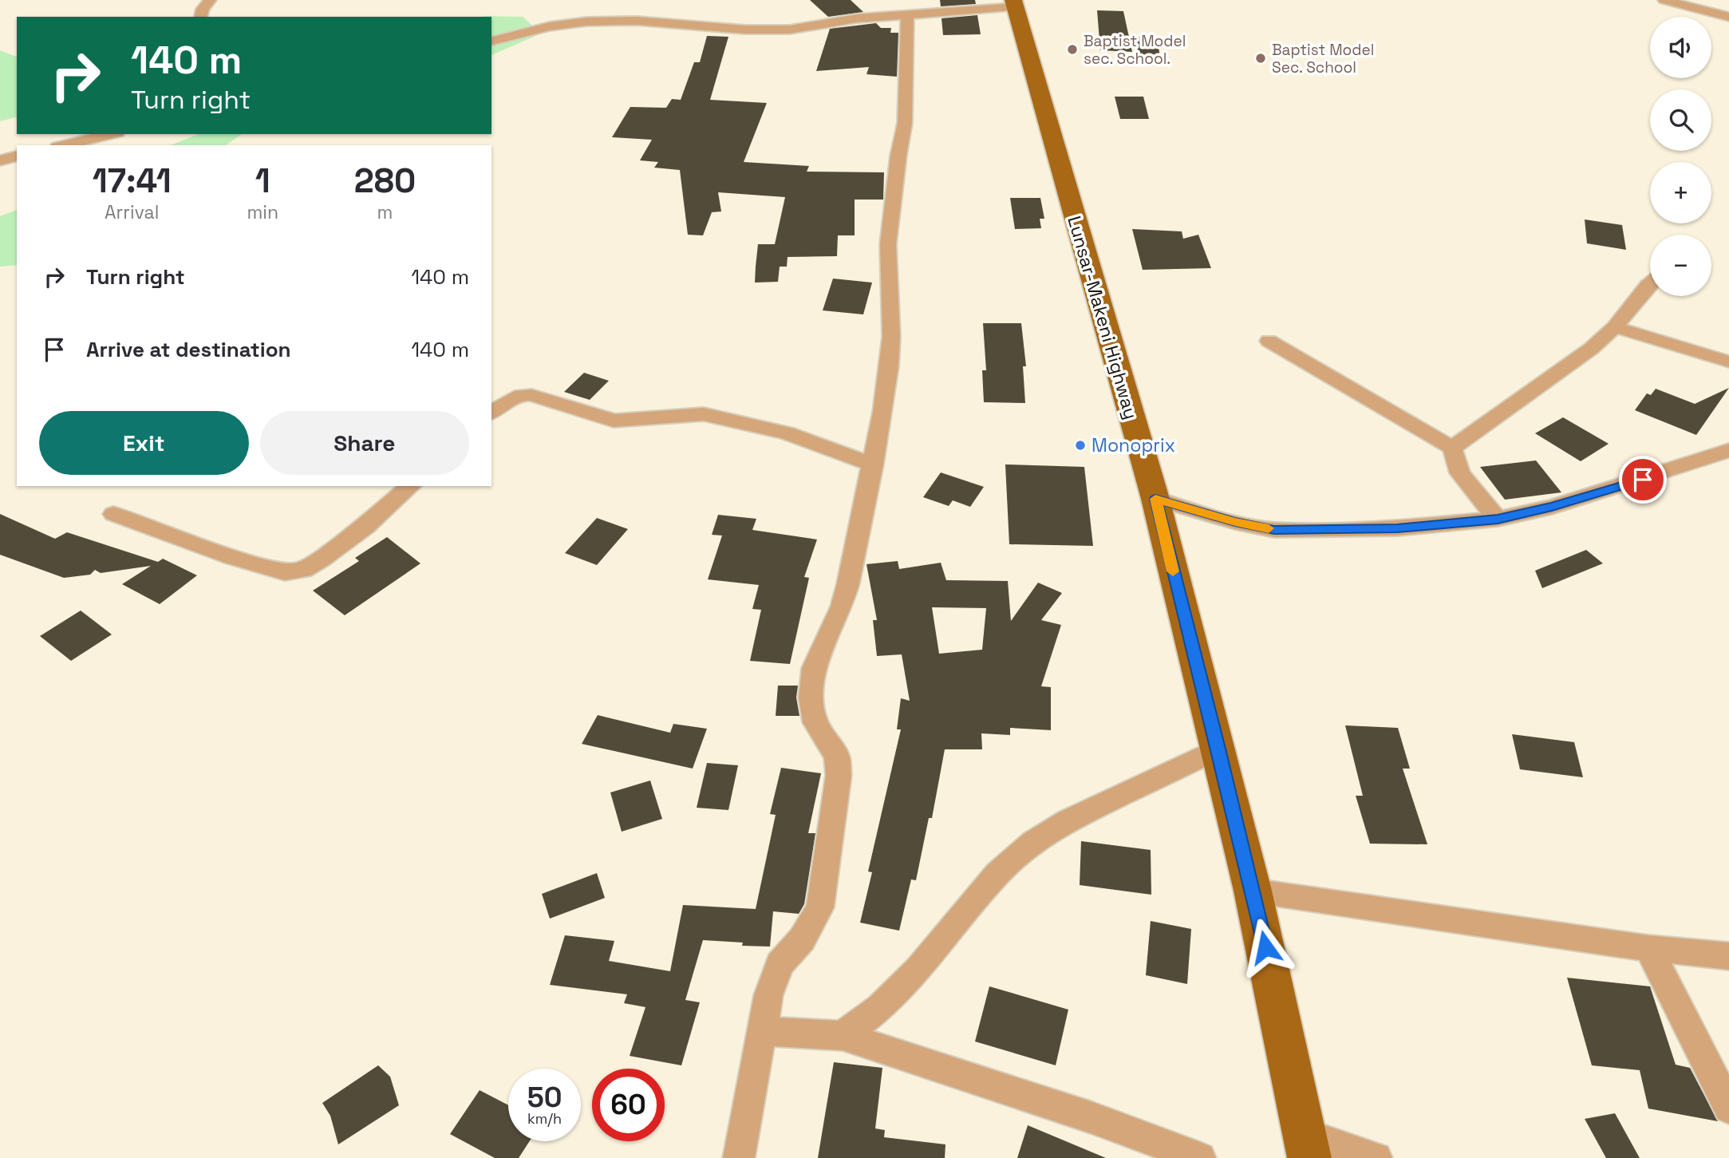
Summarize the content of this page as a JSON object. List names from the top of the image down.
{
  "streets": {
    "main road": ["Lunsar-Makeni Highway"]
  },
  "places": ["Baptist Model sec. School.", "Baptist Model Sec. School", "Monoprix"],
  "page": {
    "map_buttons": ["+", "−"],
    "turn": ["140 m", "Turn right"],
    "eta": [
      "17:41",
      "Arrival",
      "1",
      "min",
      "280",
      "m"
    ],
    "list": [
      {
        "name": "Turn right",
        "value": "140 m"
      },
      {
        "name": "Arrive at destination",
        "value": "140 m"
      }
    ],
    "buttons": ["Exit", "Share"],
    "speed": "50 km/h",
    "limit": "60"
  }
}
